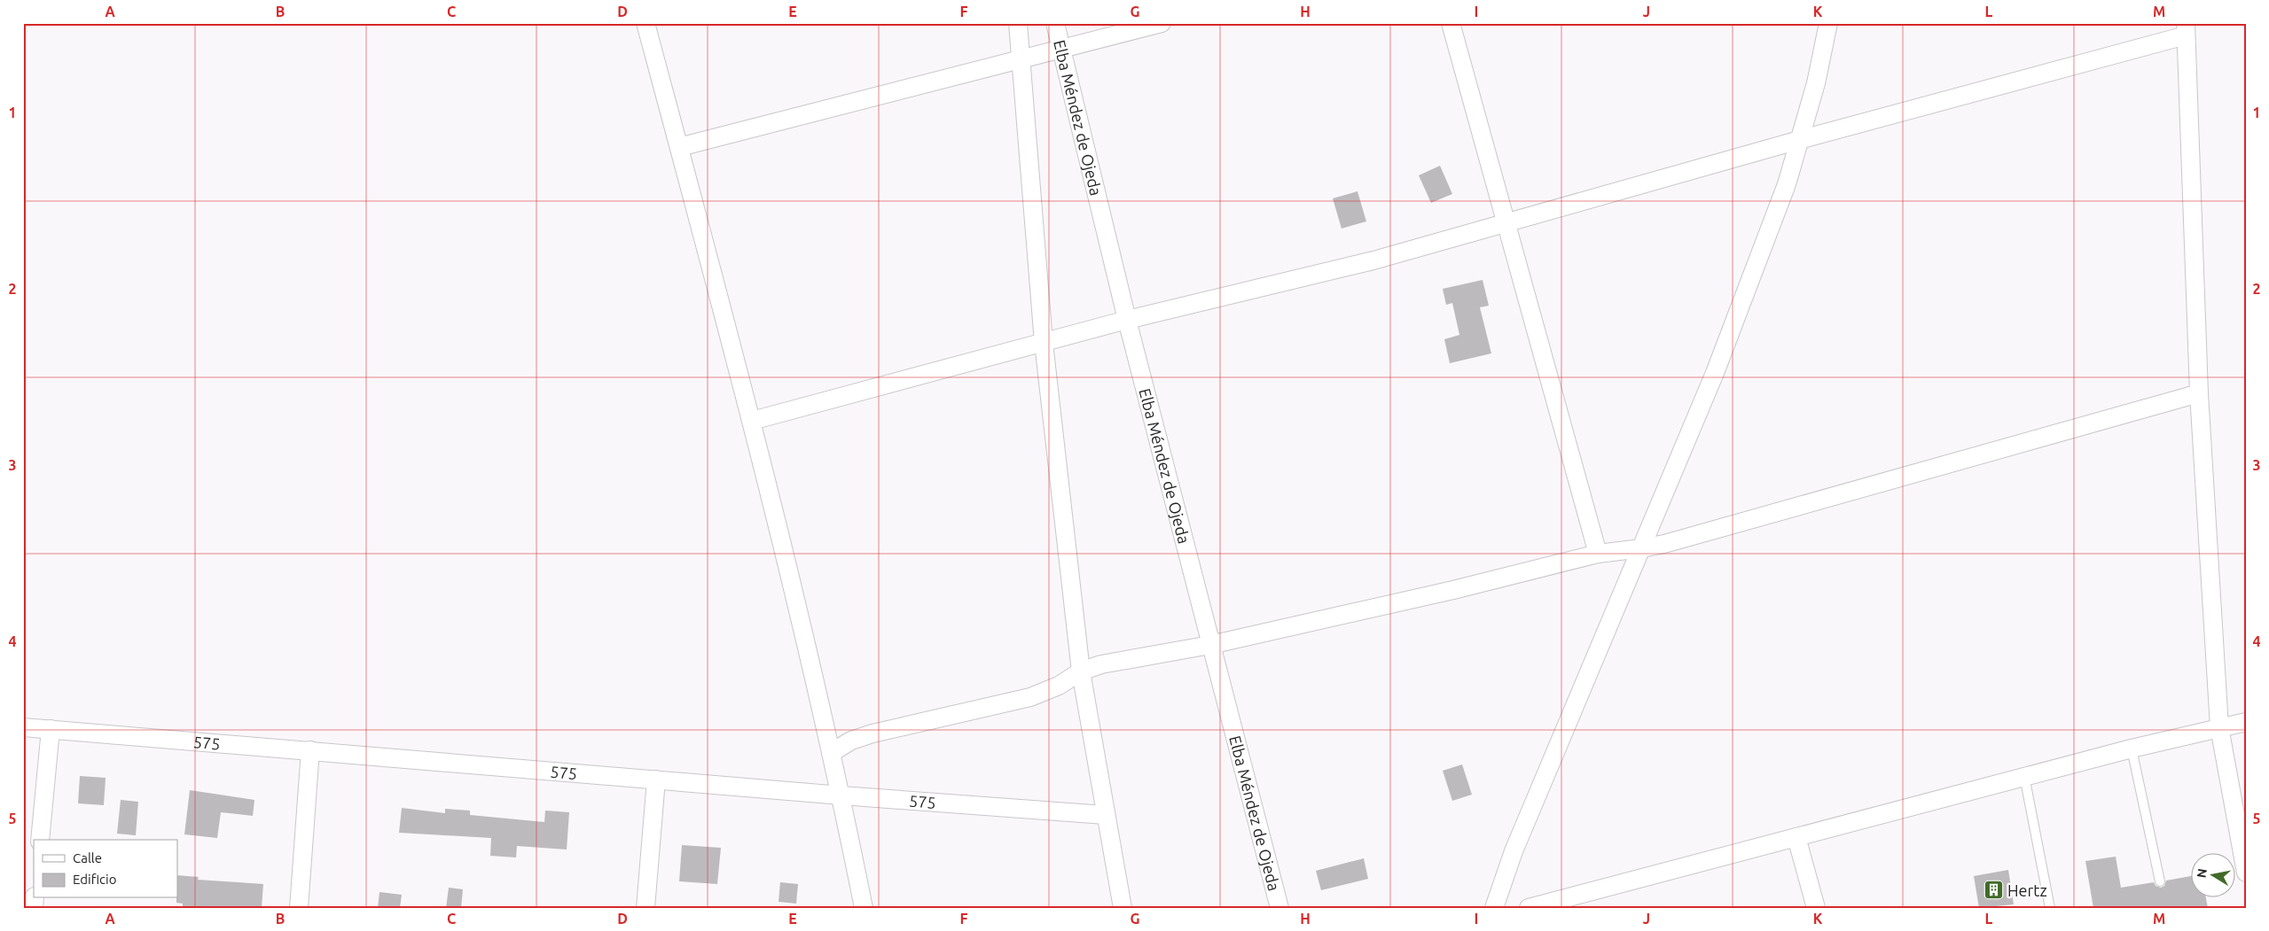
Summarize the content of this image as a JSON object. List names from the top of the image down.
{
  "streets": {
    "street": ["Elba Méndez de Ojeda", "575"]
  },
  "places": {
    "building": ["Hertz"]
  },
  "legend": ["Calle", "Edificio"],
  "north": "left",
  "grid": {
    "columns": [
      "A",
      "B",
      "C",
      "D",
      "E",
      "F",
      "G",
      "H",
      "I",
      "J",
      "K",
      "L",
      "M"
    ],
    "rows": [
      "1",
      "2",
      "3",
      "4",
      "5"
    ]
  }
}
